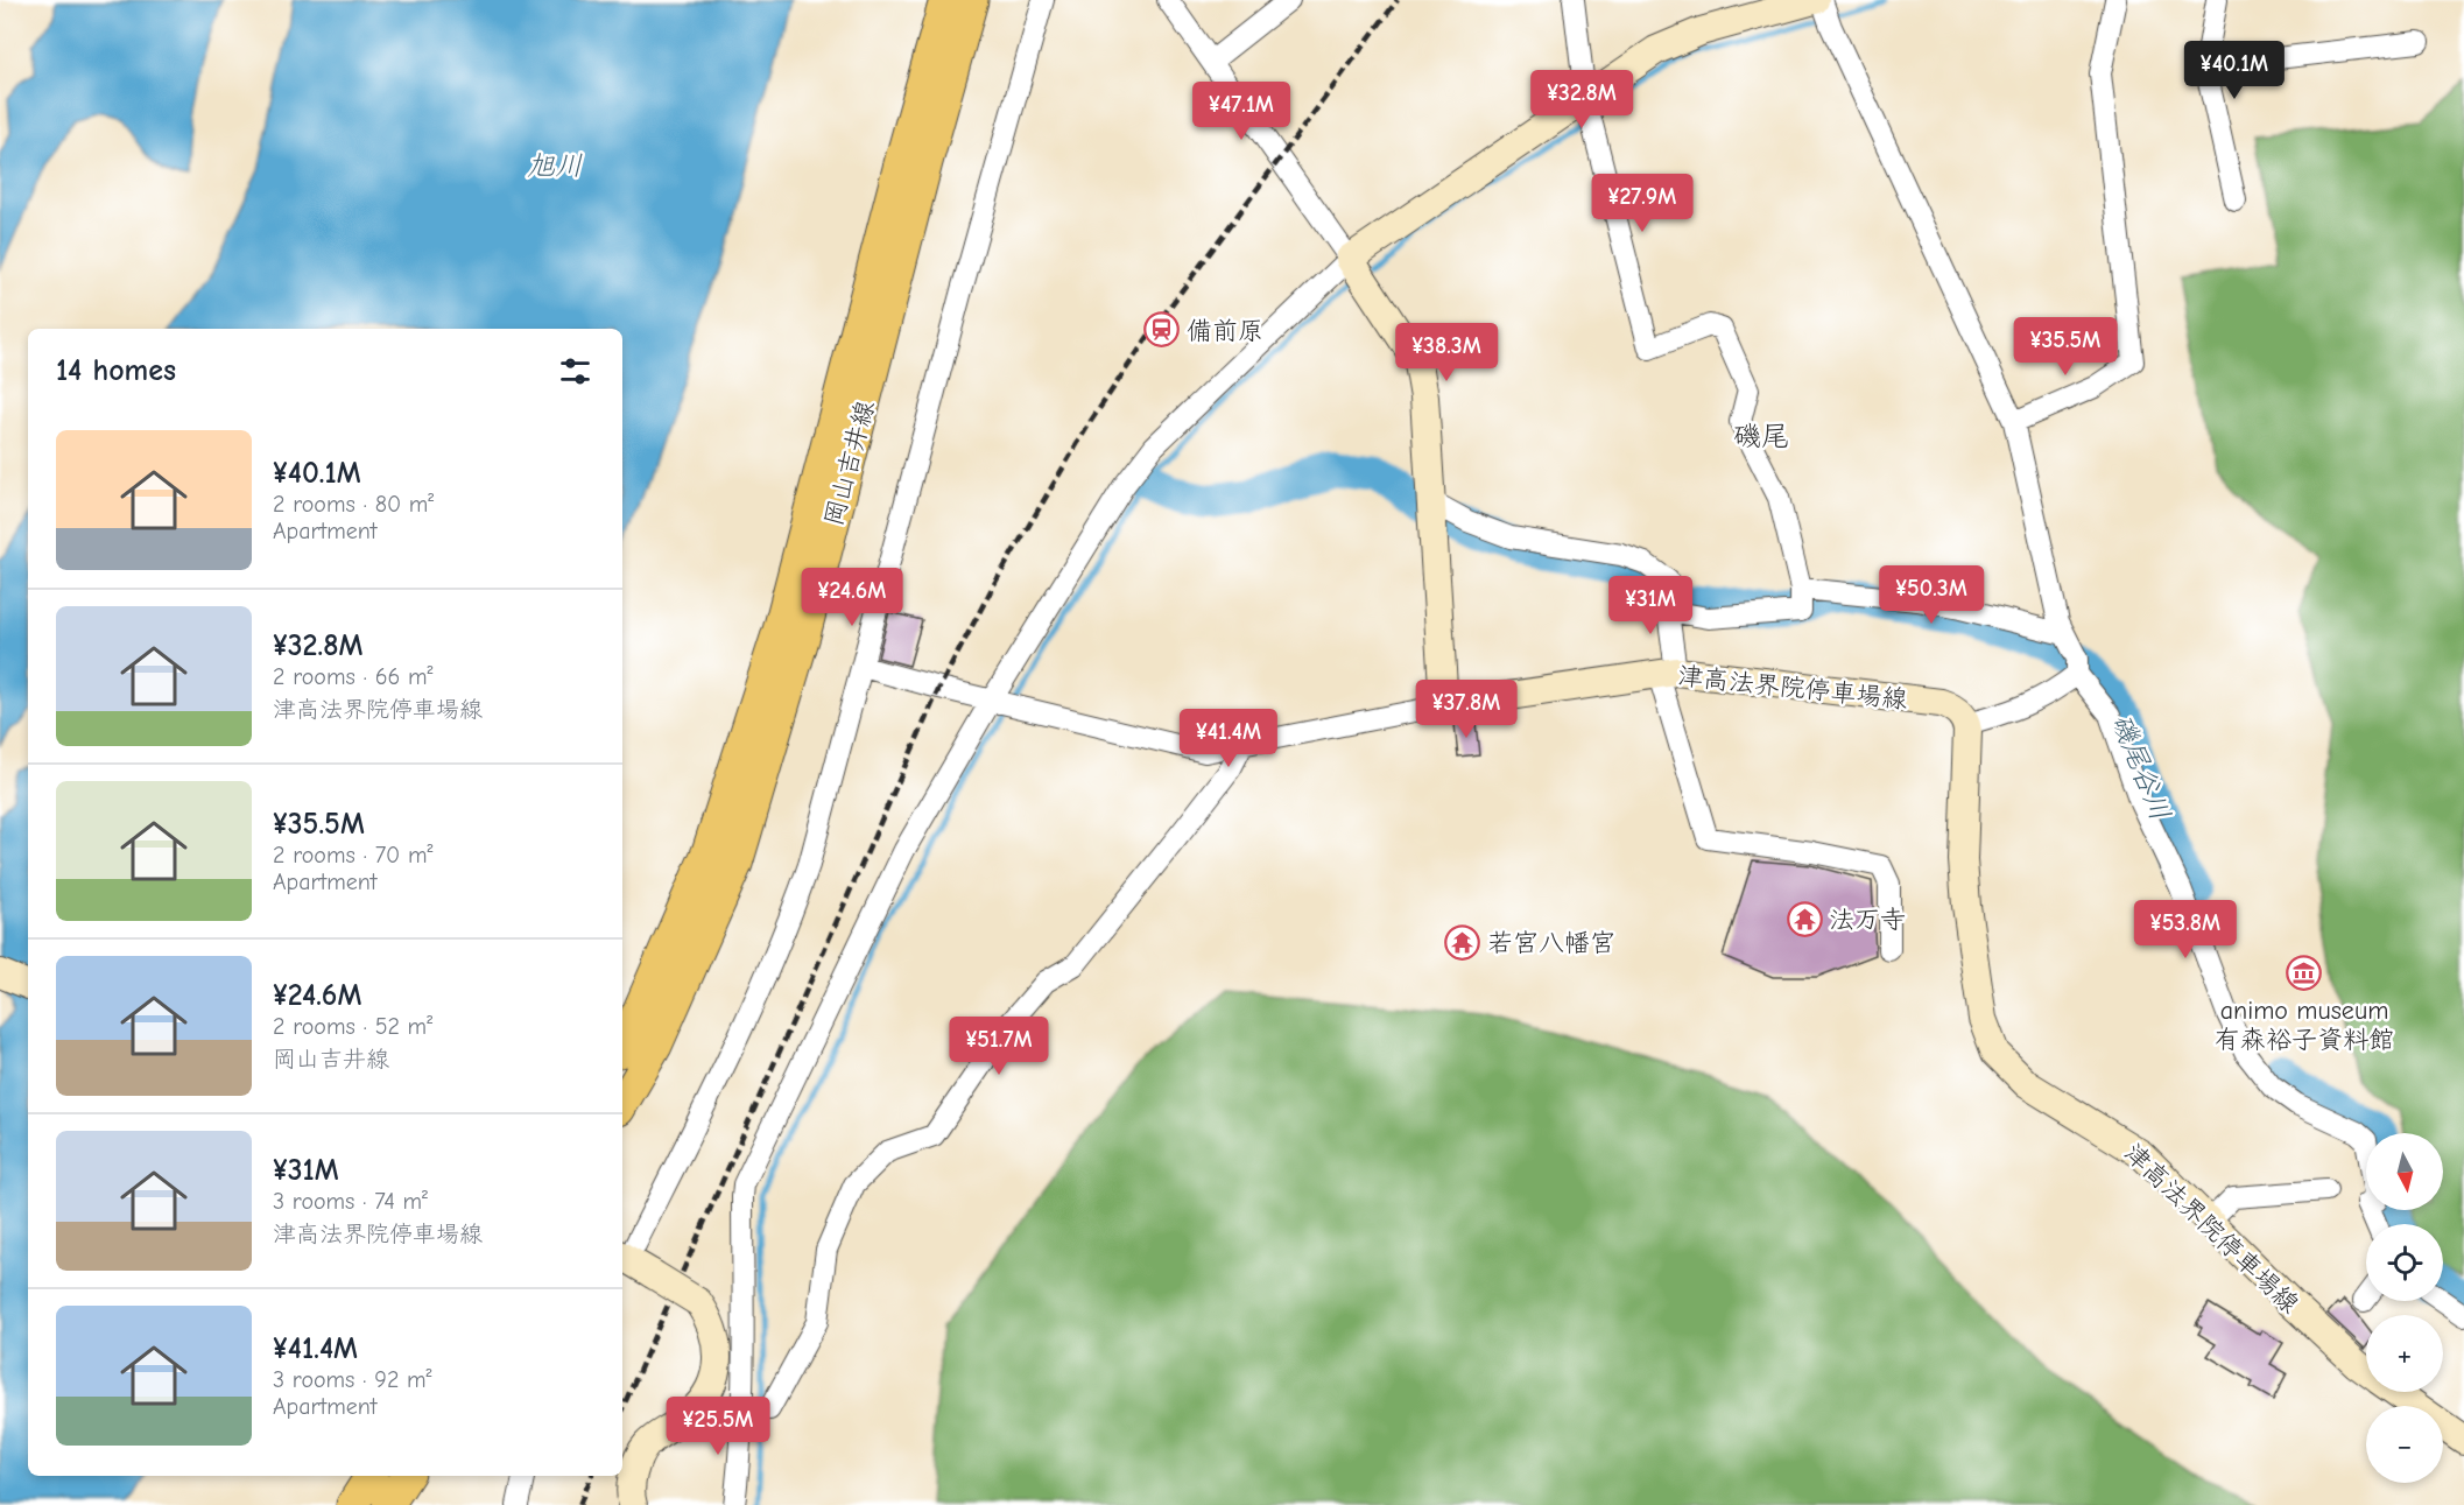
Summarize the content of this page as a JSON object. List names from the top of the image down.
{
  "streets": {
    "main road": ["岡山吉井線", "津高法界院停車場線"]
  },
  "districts": ["磯尾"],
  "water": ["旭川", "磯尾谷川"],
  "places": {
    "station": ["備前原"],
    "temple": ["法万寺", "若宮八幡宮"],
    "museum": ["animo museum 有森裕子資料館"]
  },
  "north": "bottom",
  "page": {
    "price": [
      "¥40.1M",
      "¥32.8M",
      "¥47.1M",
      "¥27.9M",
      "¥35.5M",
      "¥38.3M",
      "¥50.3M",
      "¥24.6M",
      "¥31M",
      "¥37.8M",
      "¥41.4M",
      "¥53.8M",
      "¥51.7M",
      "¥25.5M"
    ],
    "heading": "14 homes",
    "list": [
      {
        "name": "¥40.1M",
        "note": "2 rooms · 80 m² · Apartment"
      },
      {
        "name": "¥32.8M",
        "note": "2 rooms · 66 m² · 津高法界院停車場線"
      },
      {
        "name": "¥35.5M",
        "note": "2 rooms · 70 m² · Apartment"
      },
      {
        "name": "¥24.6M",
        "note": "2 rooms · 52 m² · 岡山吉井線"
      },
      {
        "name": "¥31M",
        "note": "3 rooms · 74 m² · 津高法界院停車場線"
      },
      {
        "name": "¥41.4M",
        "note": "3 rooms · 92 m² · Apartment"
      }
    ],
    "map_buttons": ["+", "−"]
  }
}
